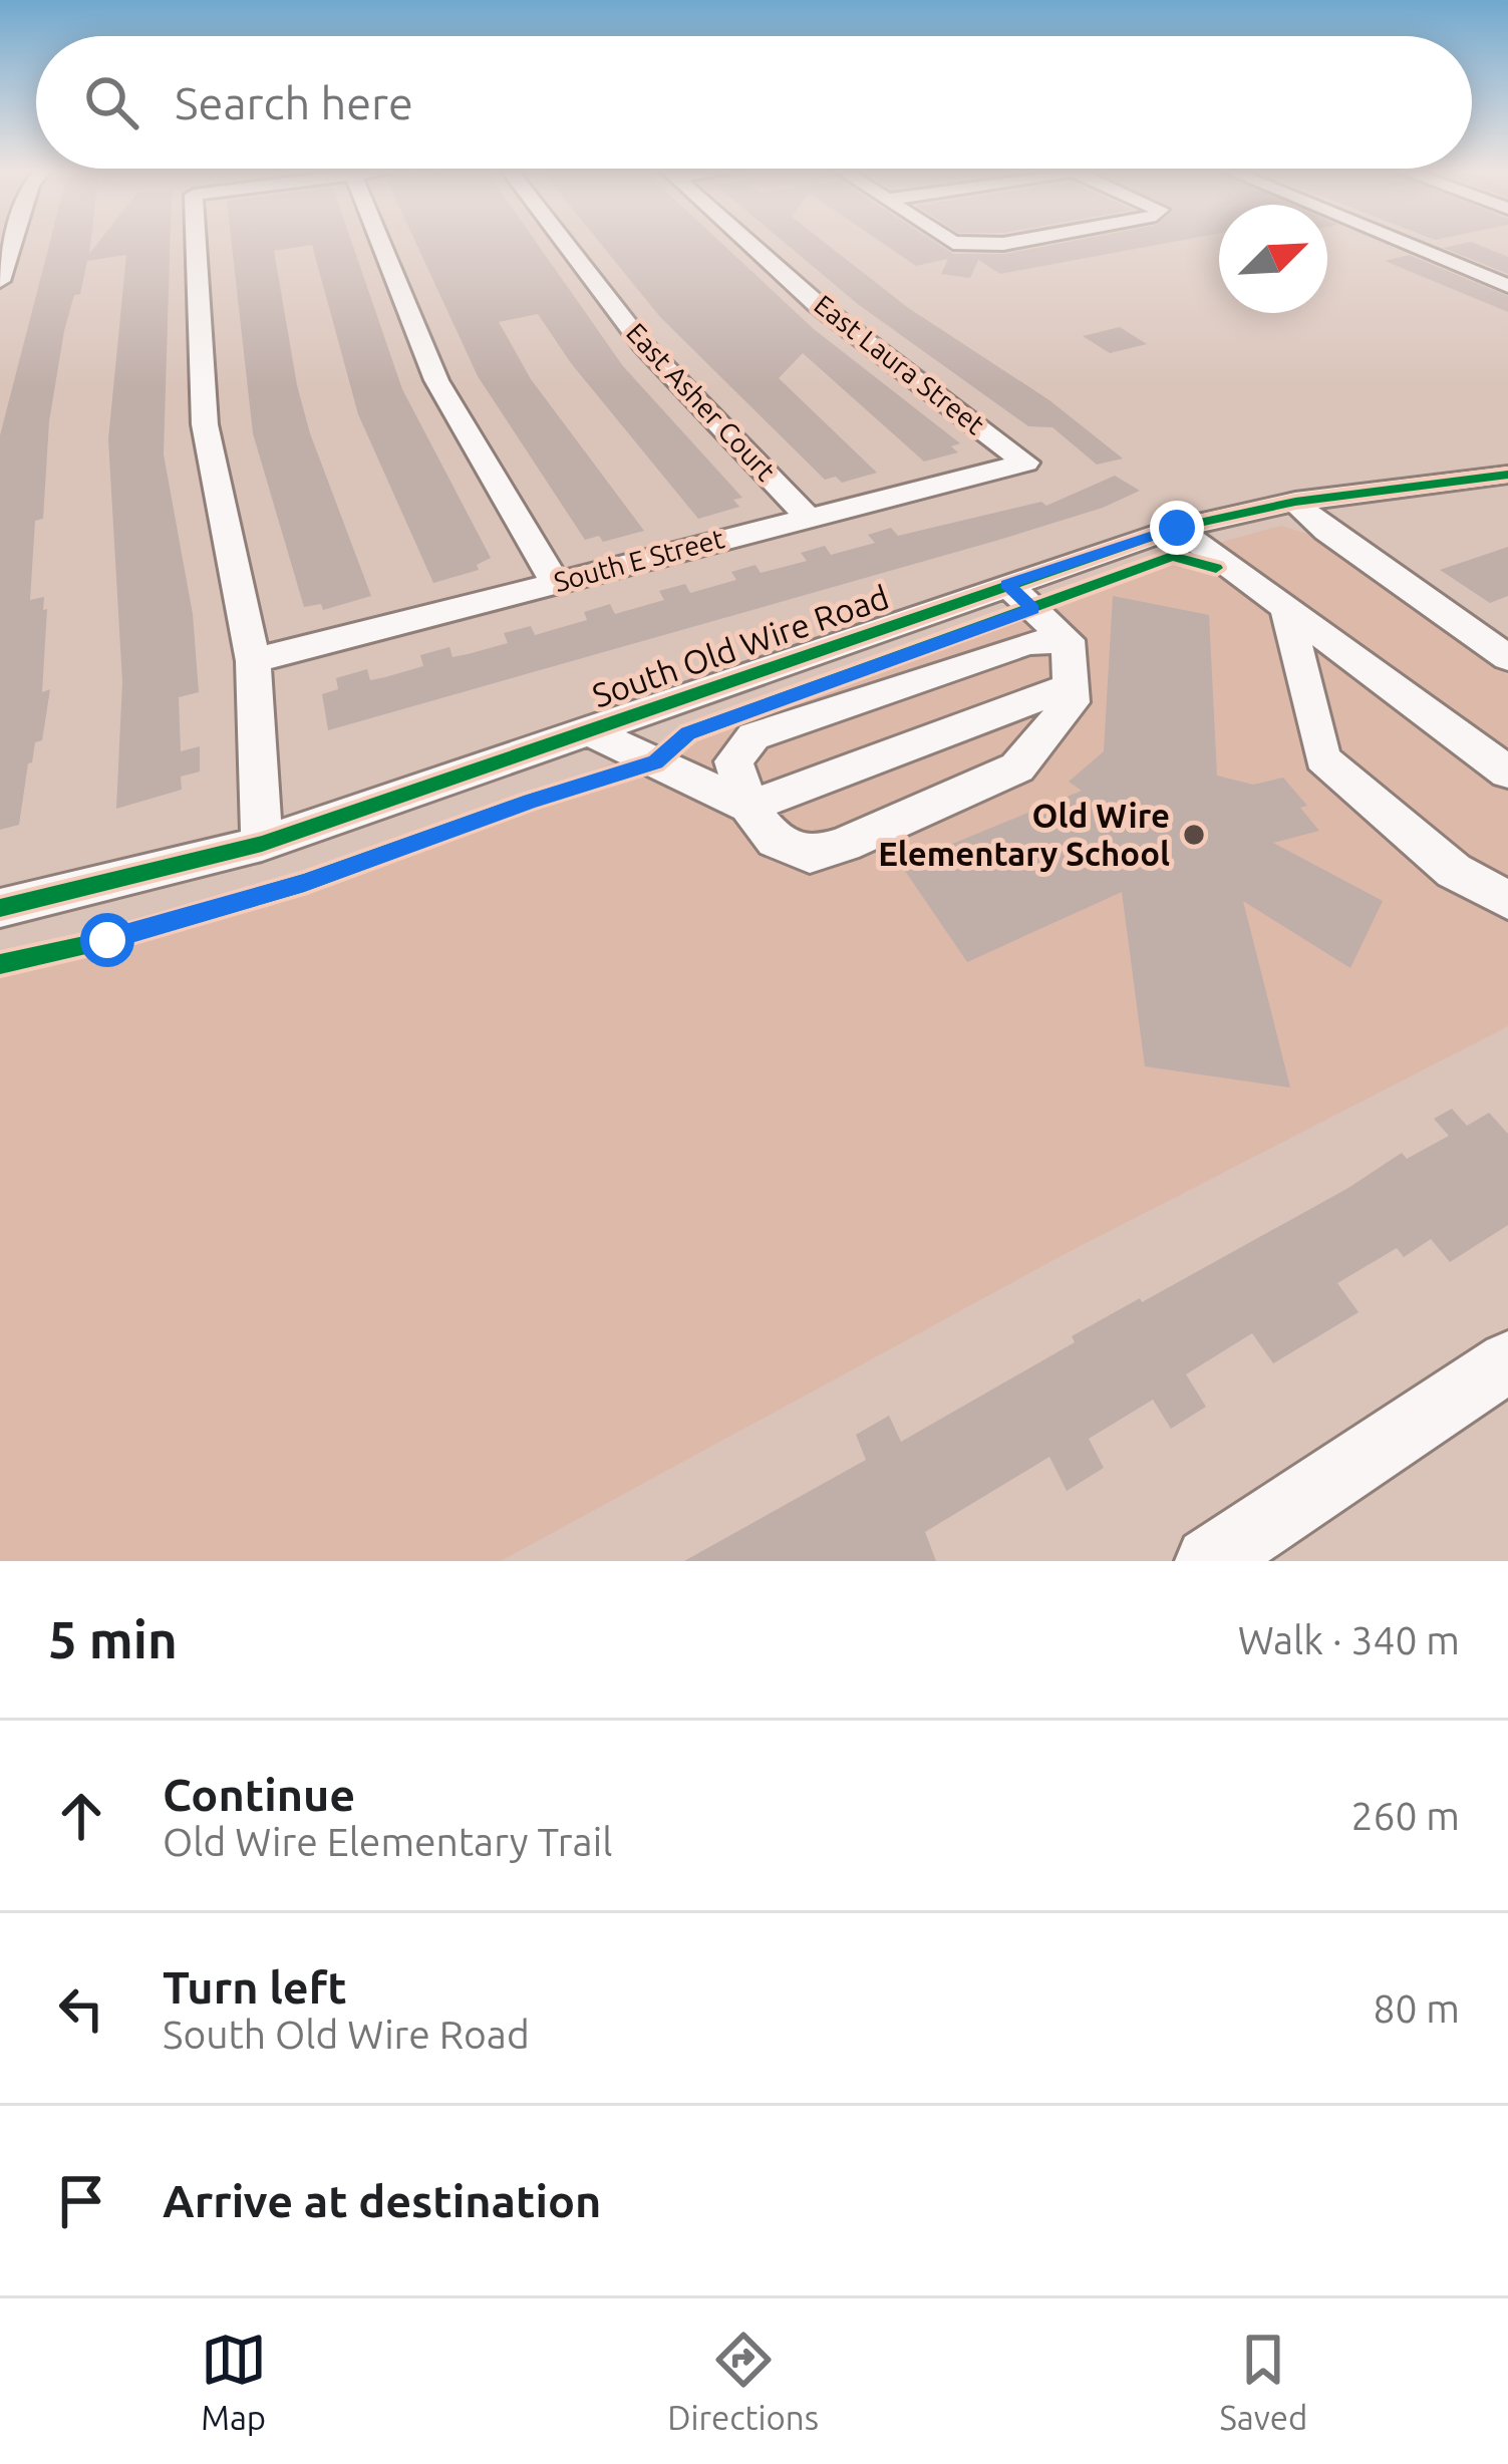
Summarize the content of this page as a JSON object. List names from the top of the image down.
{
  "streets": {
    "street": [
      "East Laura Street",
      "East Asher Court",
      "South E Street",
      "South Old Wire Road"
    ]
  },
  "crossings": [
    ["East Laura Street", "South E Street"],
    ["East Asher Court", "South E Street"]
  ],
  "places": ["Old Wire Elementary School"],
  "north": "top right",
  "page": {
    "search": "Search here",
    "heading": ["5 min", "Walk · 340 m"],
    "list": [
      ["Continue", "Old Wire Elementary Trail", "260 m"],
      ["Turn left", "South Old Wire Road", "80 m"],
      "Arrive at destination"
    ],
    "nav": ["Map", "Directions", "Saved"]
  }
}
